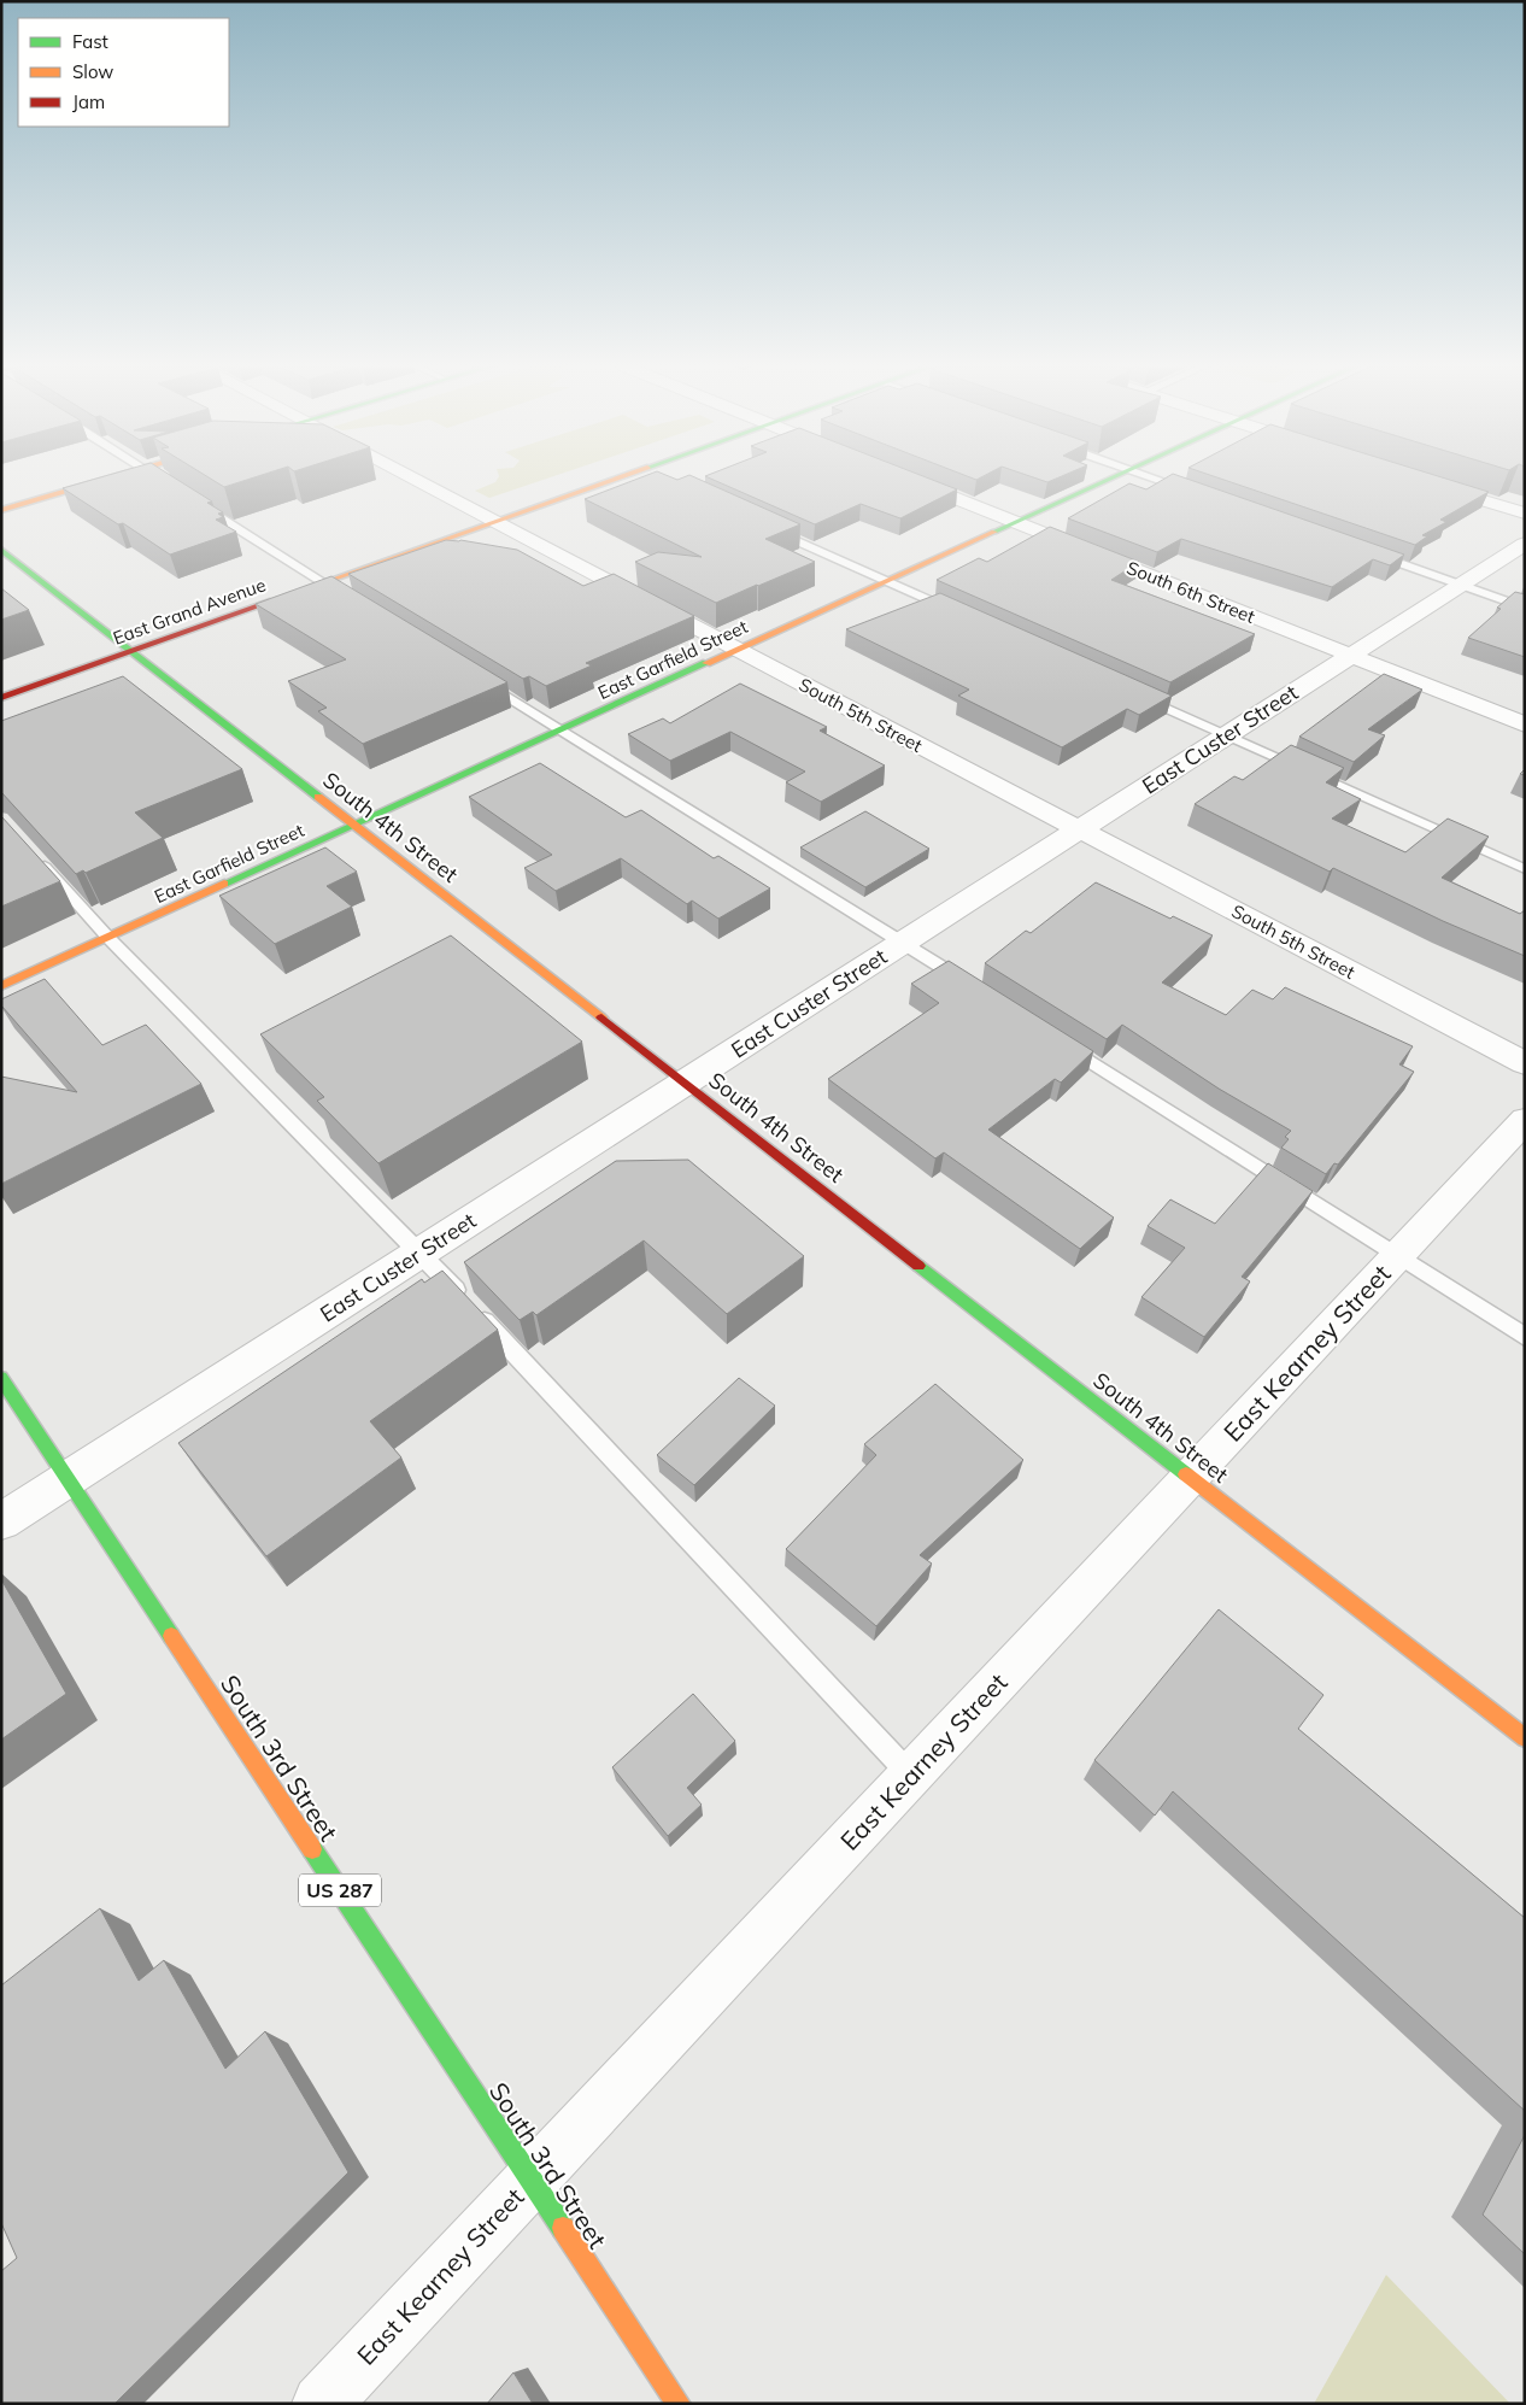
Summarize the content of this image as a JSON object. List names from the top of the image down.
{
  "streets": {
    "street": [
      "South 6th Street",
      "East Grand Avenue",
      "East Garfield Street",
      "South 5th Street",
      "East Custer Street",
      "South 4th Street",
      "East Kearney Street",
      "South 3rd Street",
      "US 287"
    ]
  },
  "crossings": [
    ["South 6th Street", "East Garfield Street"],
    ["South 6th Street", "East Custer Street"],
    ["East Grand Avenue", "South 5th Street"],
    ["East Grand Avenue", "South 4th Street"],
    ["East Garfield Street", "South 5th Street"],
    ["East Garfield Street", "South 4th Street"],
    ["South 5th Street", "East Custer Street"],
    ["East Custer Street", "South 4th Street"],
    ["East Custer Street", "South 3rd Street"],
    ["South 4th Street", "East Kearney Street"],
    ["East Kearney Street", "South 3rd Street"]
  ],
  "legend": ["Fast", "Slow", "Jam"]
}
